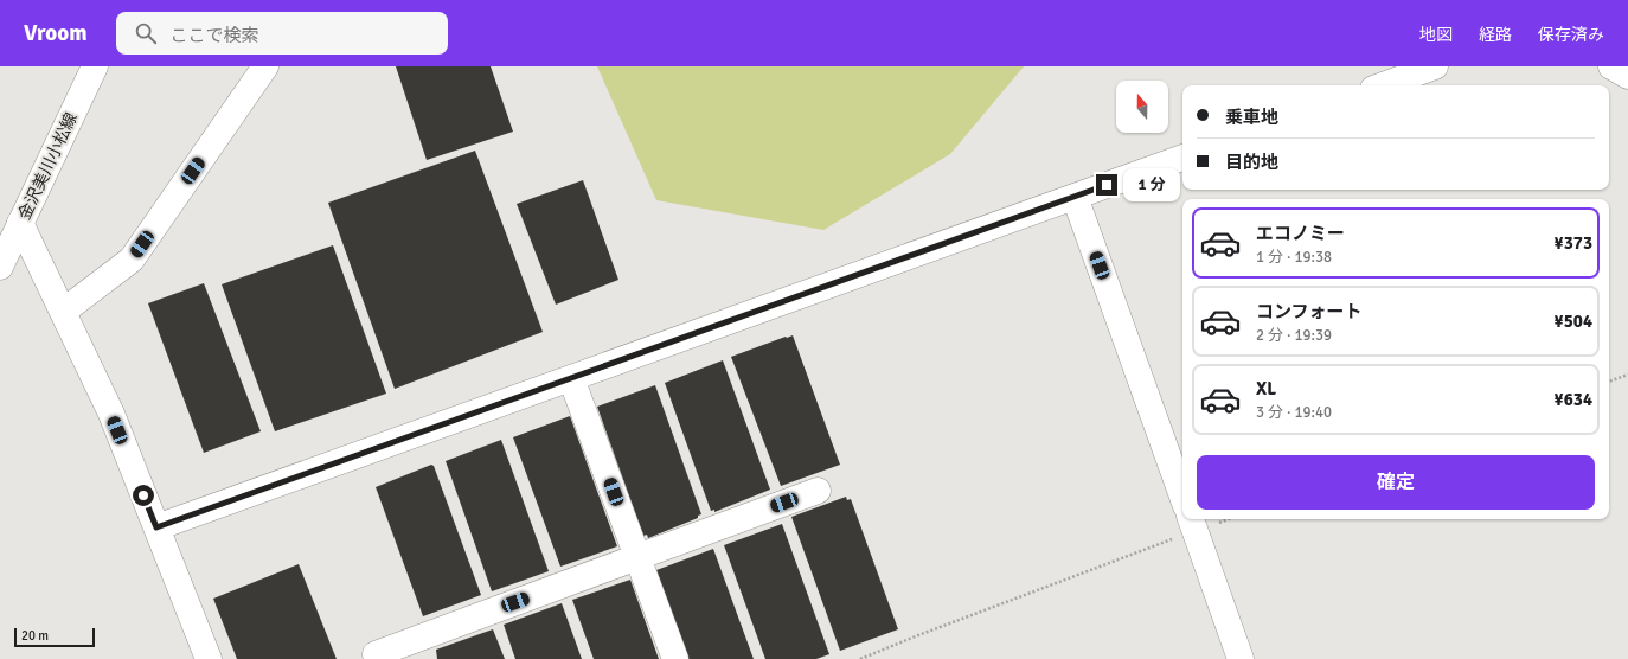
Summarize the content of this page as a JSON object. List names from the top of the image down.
{
  "streets": {
    "street": ["金沢美川小松線"]
  },
  "scale_bar": "20 m",
  "north": "top",
  "page": {
    "header": "Vroom",
    "search": "ここで検索",
    "nav": ["地図", "経路", "保存済み"],
    "banner": ["乗車地", "目的地"],
    "bubble": "1 分",
    "list": [
      {
        "name": "エコノミー",
        "note": "1 分 · 19:38",
        "value": "¥373"
      },
      {
        "name": "コンフォート",
        "note": "2 分 · 19:39",
        "value": "¥504"
      },
      {
        "name": "XL",
        "note": "3 分 · 19:40",
        "value": "¥634"
      }
    ],
    "buttons": "確定",
    "scale": "20 m"
  }
}
